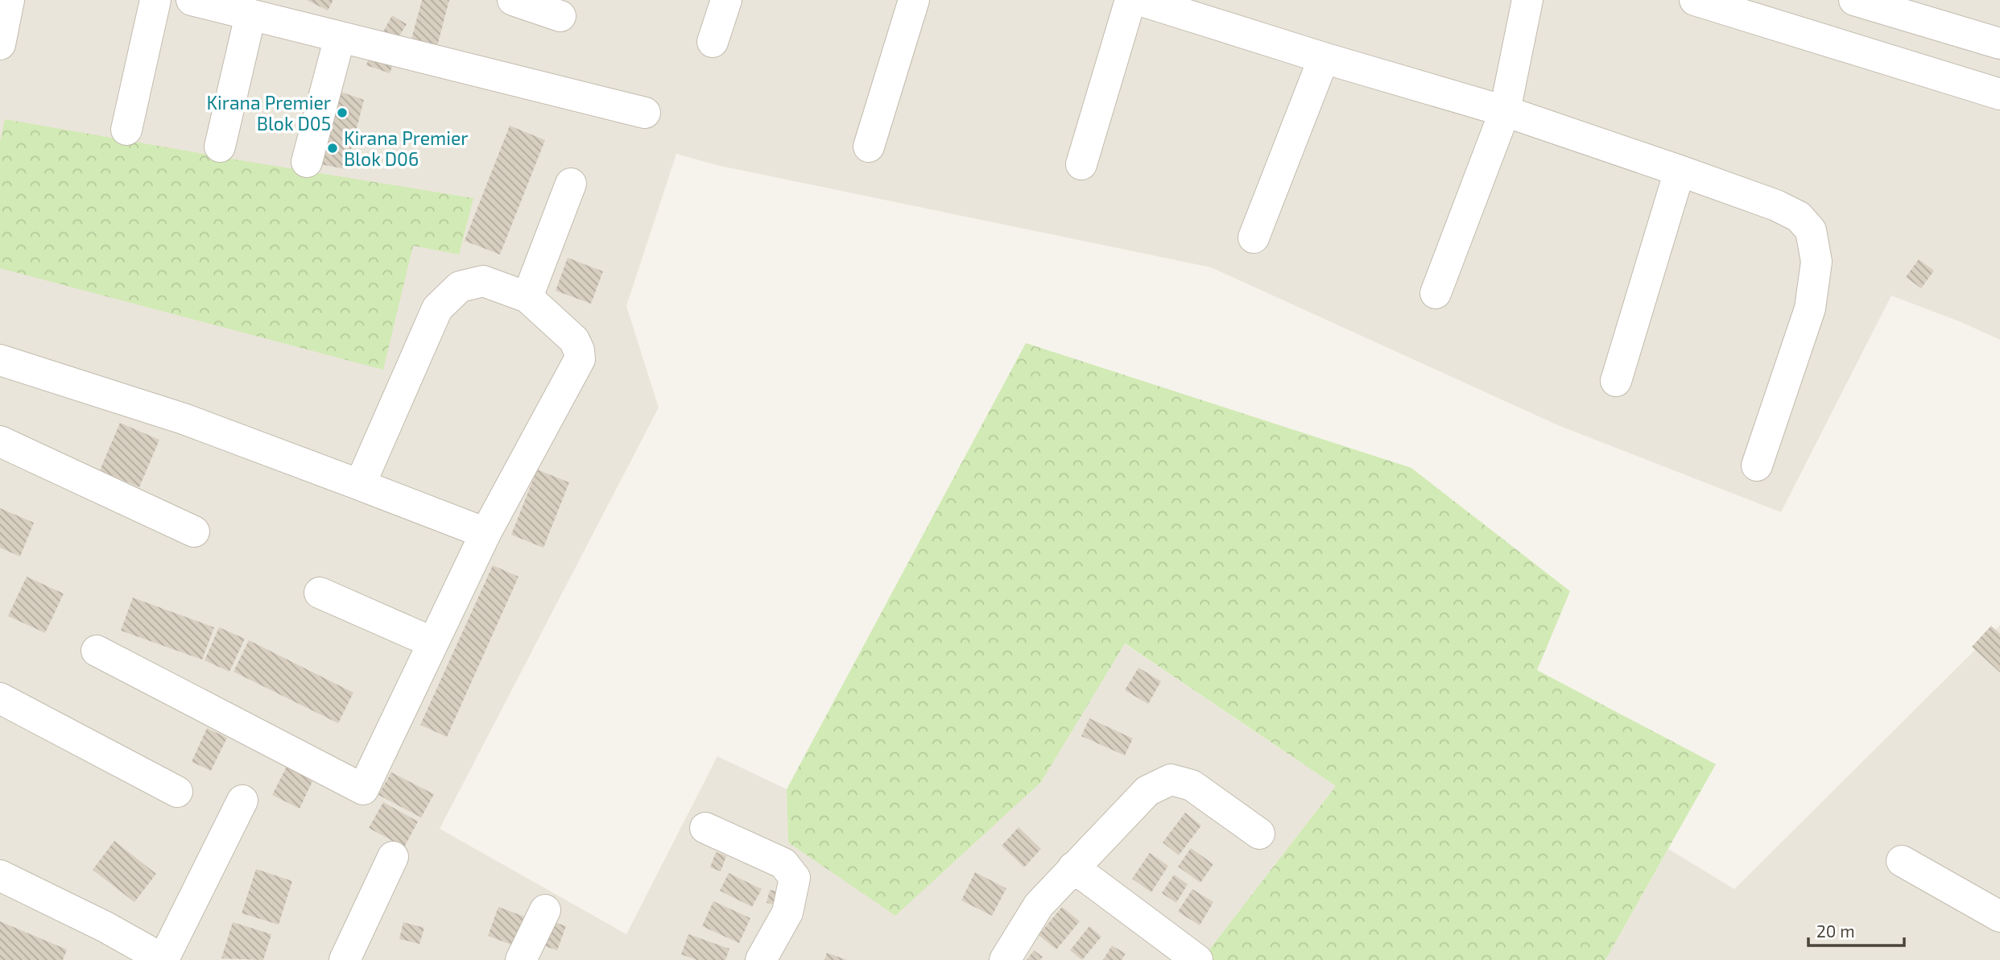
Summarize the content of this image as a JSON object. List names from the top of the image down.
{
  "places": ["Kirana Premier Blok D05", "Kirana Premier Blok D06"],
  "scale_bar": "20 m"
}
